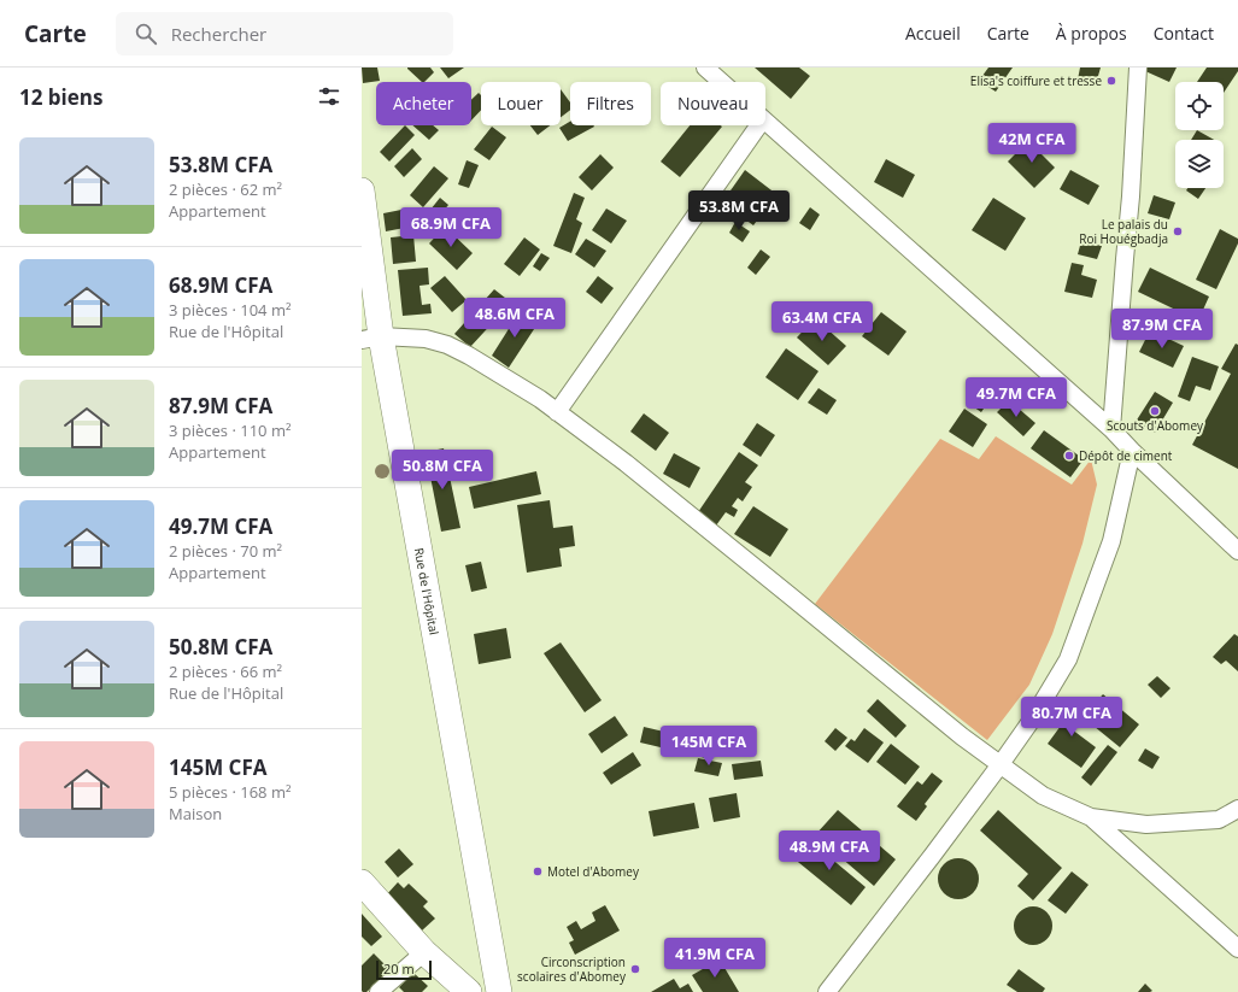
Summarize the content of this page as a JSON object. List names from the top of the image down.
{
  "streets": {
    "street": ["Rue de l'Hôpital"]
  },
  "places": [
    "Elisa's coiffure et tresse",
    "Le palais du Roi Houégbadja",
    "Scouts d'Abomey",
    "Dépôt de ciment",
    "Motel d'Abomey",
    "Circonscription scolaires d'Abomey"
  ],
  "scale_bar": "20 m",
  "page": {
    "header": "Carte",
    "search": "Rechercher",
    "nav": [
      "Accueil",
      "Carte",
      "À propos",
      "Contact"
    ],
    "heading": "12 biens",
    "chip": [
      "Acheter",
      "Louer",
      "Filtres",
      "Nouveau"
    ],
    "price": [
      "42M CFA",
      "53.8M CFA",
      "68.9M CFA",
      "48.6M CFA",
      "63.4M CFA",
      "87.9M CFA",
      "49.7M CFA",
      "50.8M CFA",
      "80.7M CFA",
      "145M CFA",
      "48.9M CFA",
      "41.9M CFA"
    ],
    "list": [
      {
        "name": "53.8M CFA",
        "note": "2 pièces · 62 m² · Appartement"
      },
      {
        "name": "68.9M CFA",
        "note": "3 pièces · 104 m² · Rue de l'Hôpital"
      },
      {
        "name": "87.9M CFA",
        "note": "3 pièces · 110 m² · Appartement"
      },
      {
        "name": "49.7M CFA",
        "note": "2 pièces · 70 m² · Appartement"
      },
      {
        "name": "50.8M CFA",
        "note": "2 pièces · 66 m² · Rue de l'Hôpital"
      },
      {
        "name": "145M CFA",
        "note": "5 pièces · 168 m² · Maison"
      }
    ],
    "scale": "20 m"
  }
}
